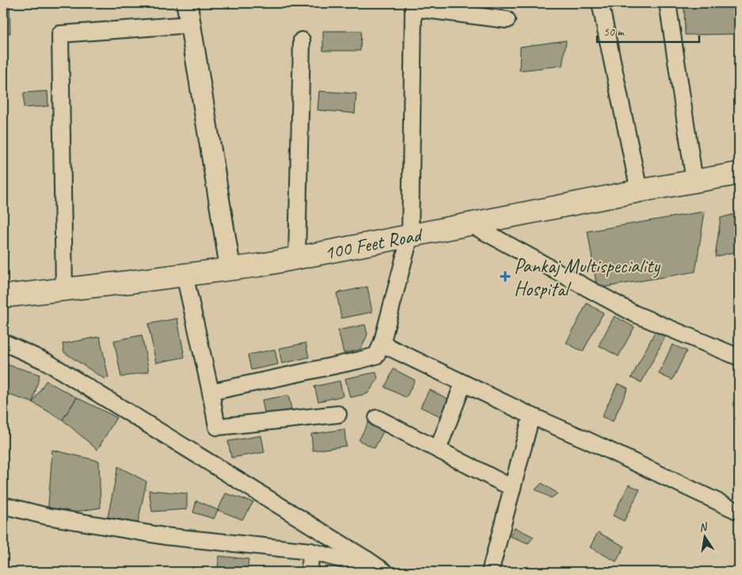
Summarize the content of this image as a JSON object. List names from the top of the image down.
{
  "streets": {
    "main road": ["100 Feet Road"]
  },
  "places": {
    "health": ["Pankaj Multispeciality Hospital"]
  },
  "scale_bar": "50 m",
  "north": "top"
}
